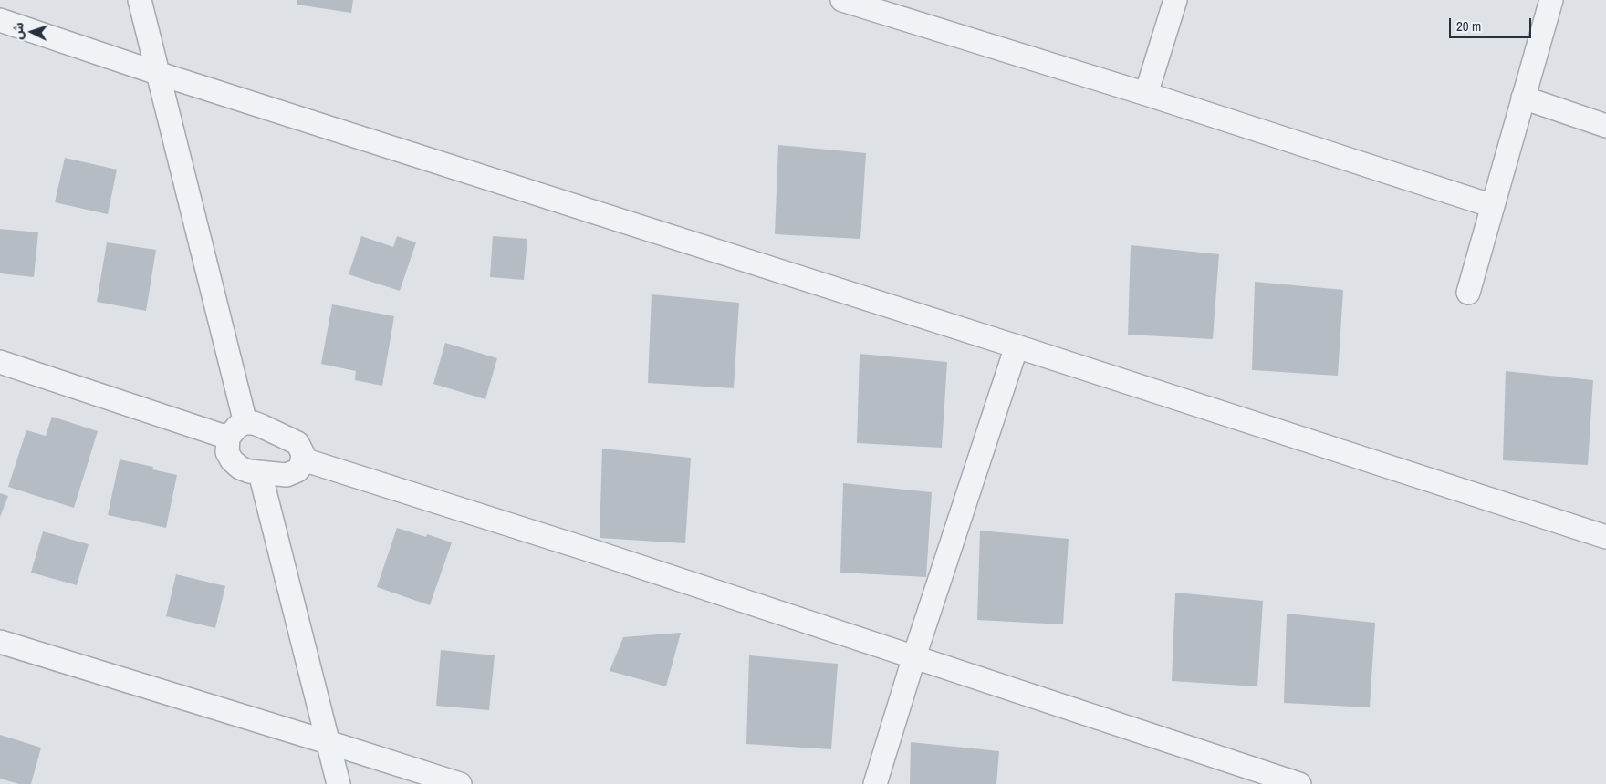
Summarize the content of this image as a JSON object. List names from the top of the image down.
{
  "scale_bar": "20 m",
  "north": "left"
}
